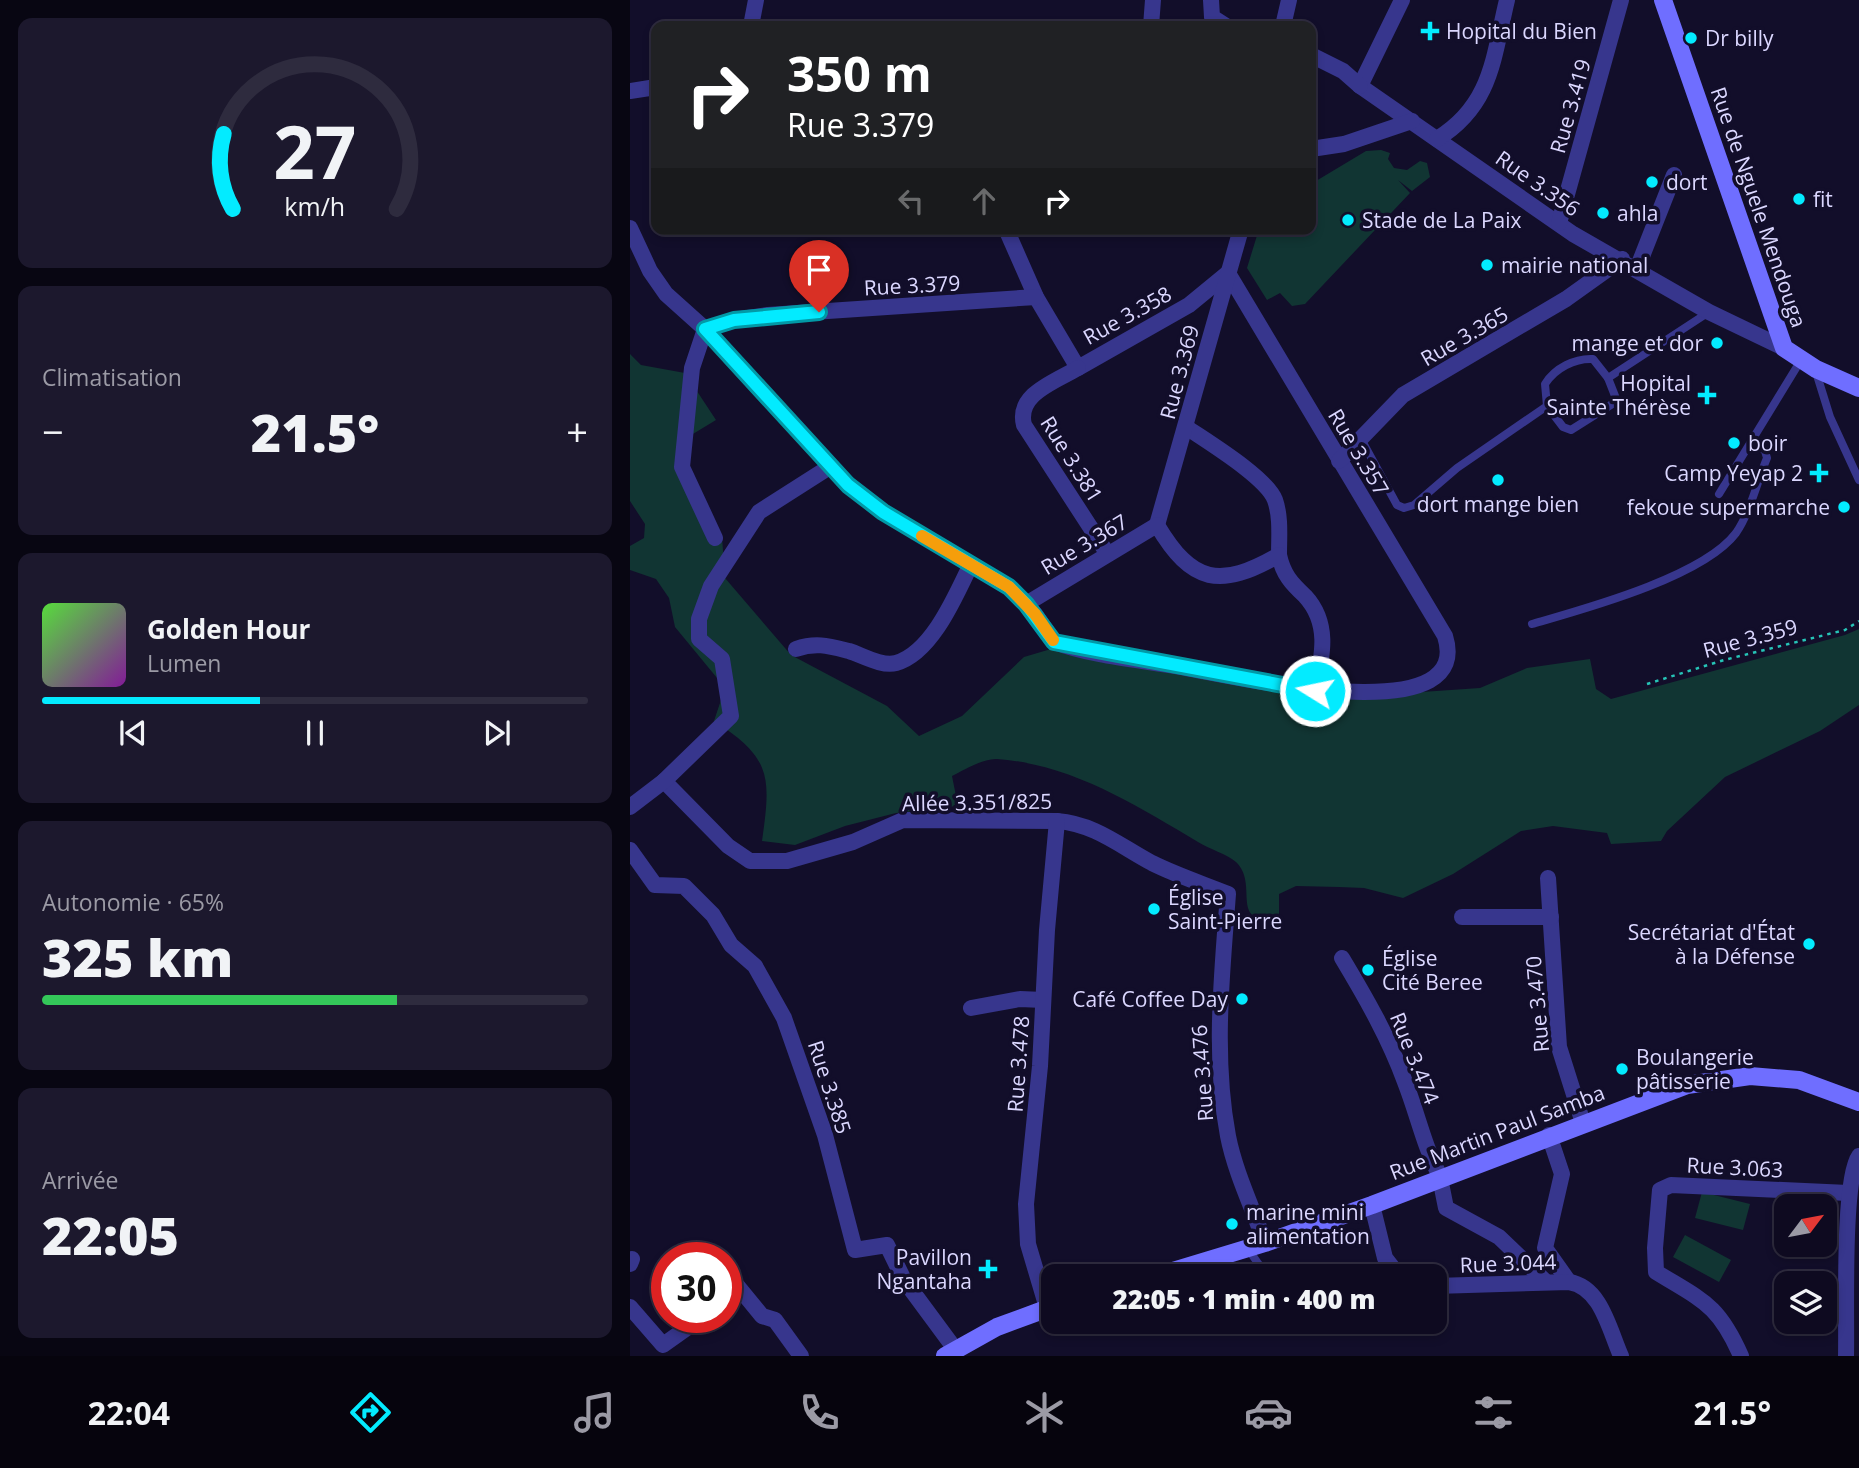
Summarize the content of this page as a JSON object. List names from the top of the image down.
{
  "streets": {
    "main road": ["Rue de Nguele Mendouga", "Rue Martin Paul Samba"],
    "street": [
      "Rue 3.419",
      "Rue 3.356",
      "Rue 3.379",
      "Rue 3.358",
      "Rue 3.365",
      "Rue 3.369",
      "Rue 3.357",
      "Rue 3.381",
      "Rue 3.367",
      "Allée 3.351/825",
      "Rue 3.470",
      "Rue 3.474",
      "Rue 3.478",
      "Rue 3.476",
      "Rue 3.385",
      "Rue 3.063",
      "Rue 3.044"
    ],
    "path": ["Rue 3.359"]
  },
  "crossings": [
    ["Rue 3.419", "Rue 3.356"],
    ["Rue 3.356", "Rue de Nguele Mendouga"],
    ["Rue 3.356", "Rue 3.365"],
    ["Rue 3.379", "Rue 3.358"],
    ["Rue 3.358", "Rue 3.369"],
    ["Rue 3.358", "Rue 3.357"],
    ["Rue 3.358", "Rue 3.381"],
    ["Rue 3.365", "Rue 3.357"],
    ["Rue 3.369", "Rue 3.357"],
    ["Rue 3.369", "Rue 3.367"],
    ["Rue 3.381", "Rue 3.367"],
    ["Allée 3.351/825", "Rue 3.478"],
    ["Allée 3.351/825", "Rue 3.476"],
    ["Rue 3.470", "Rue Martin Paul Samba"],
    ["Rue 3.474", "Rue Martin Paul Samba"],
    ["Rue 3.474", "Rue 3.044"],
    ["Rue 3.476", "Rue Martin Paul Samba"]
  ],
  "places": {
    "health": [
      "Hopital du Bien",
      "Hopital Sainte Thérèse",
      "Camp Yeyap 2",
      "Pavillon Ngantaha"
    ],
    "other": [
      "Dr billy",
      "dort",
      "fit",
      "ahla",
      "Stade de La Paix",
      "mairie national",
      "mange et dor",
      "boir",
      "dort mange bien",
      "fekoue supermarche",
      "Église Saint-Pierre",
      "Secrétariat d'État à la Défense",
      "Église Cité Beree",
      "Café Coffee Day",
      "Boulangerie pâtisserie",
      "marine mini alimentation"
    ]
  },
  "north": "top right",
  "page": {
    "turn": ["350 m", "Rue 3.379"],
    "tile": [
      "Climatisation",
      ["Autonomie · 65%", "325 km"],
      ["Arrivée", "22:05"]
    ],
    "heat": ["−", "21.5°", "+"],
    "song": ["Golden Hour", "Lumen"],
    "limit": "30",
    "trip": "22:05 · 1 min · 400 m",
    "tabs": ["22:04", "21.5°"],
    "gauge": ["27", "km/h"]
  }
}
